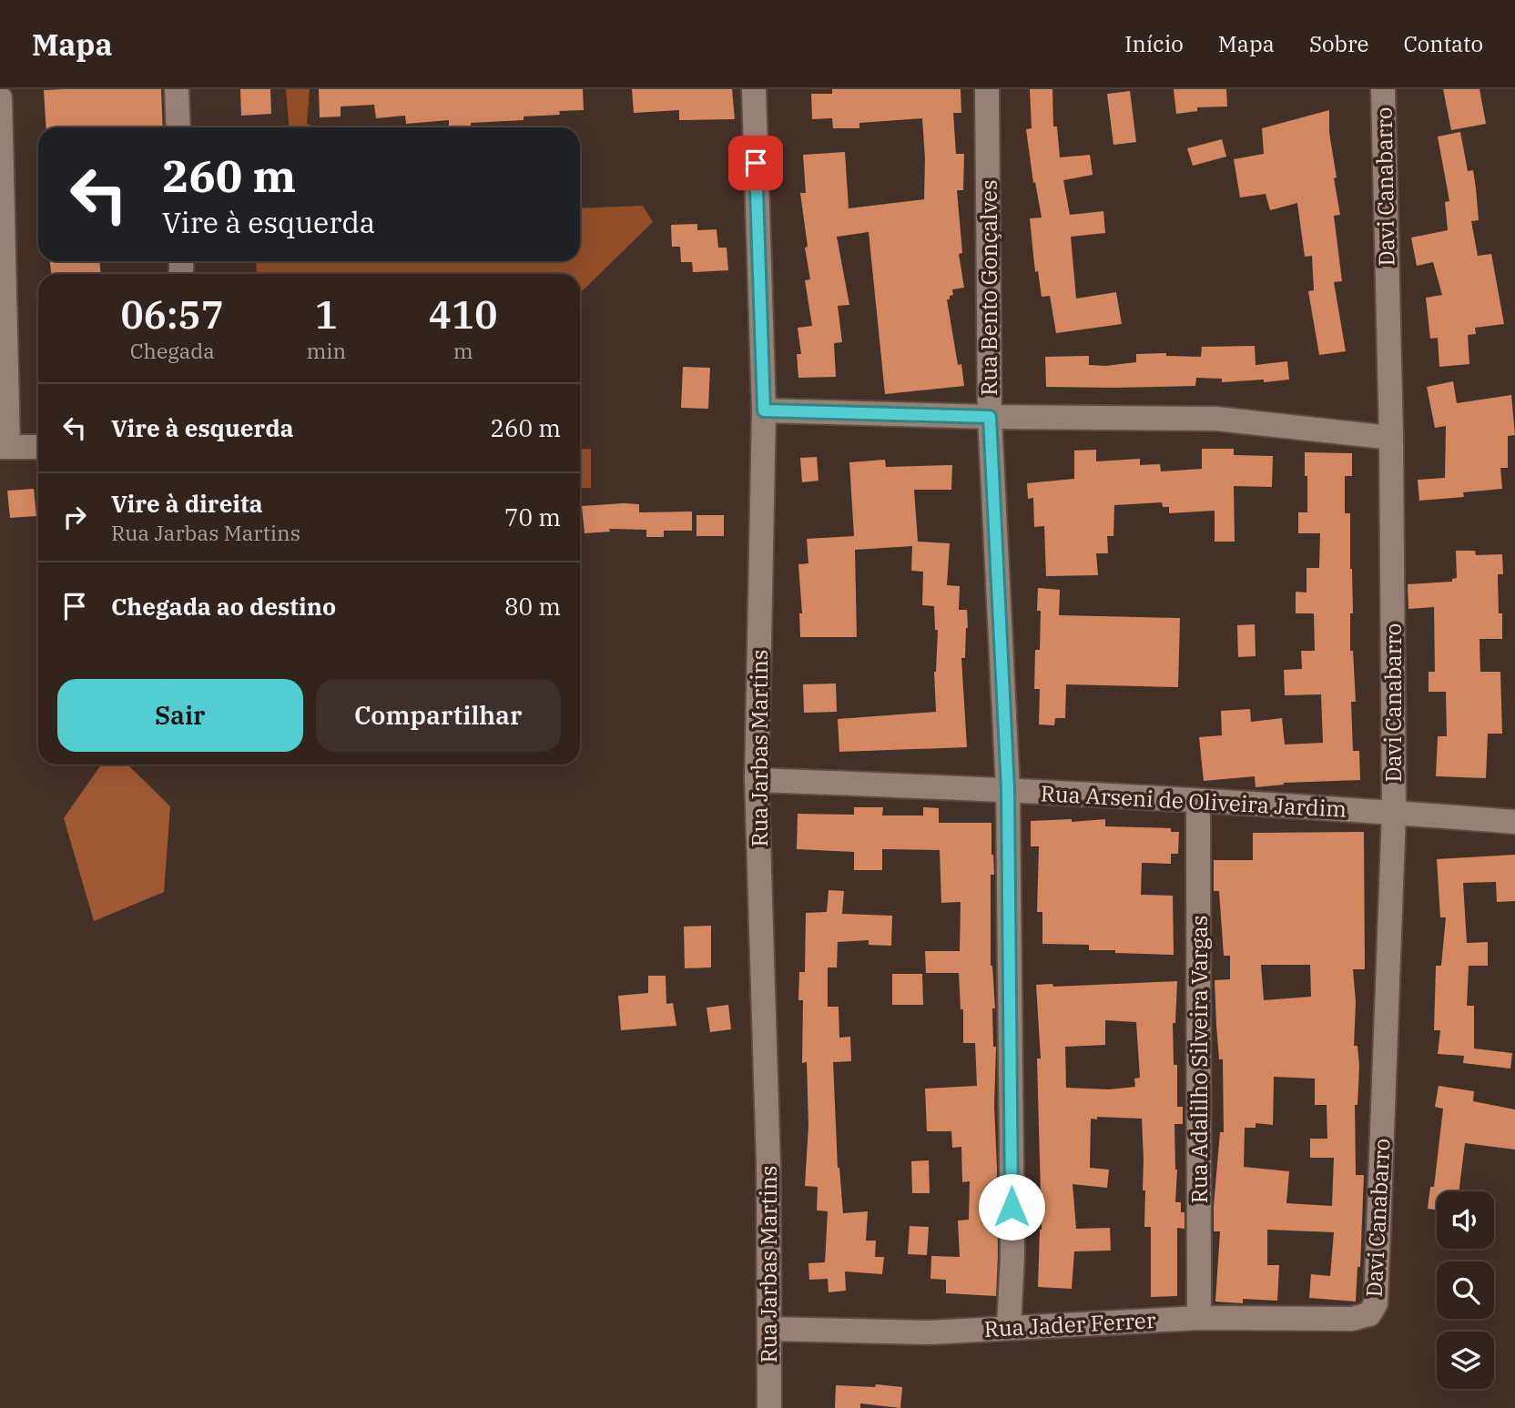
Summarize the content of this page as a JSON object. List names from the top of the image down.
{
  "streets": {
    "street": [
      "Davi Canabarro",
      "Rua Bento Gonçalves",
      "Rua Jarbas Martins",
      "Rua Arseni de Oliveira Jardim",
      "Rua Adalilho Silveira Vargas",
      "Rua Jader Ferrer"
    ]
  },
  "crossings": [
    ["Davi Canabarro", "Rua Arseni de Oliveira Jardim"],
    ["Davi Canabarro", "Rua Jader Ferrer"],
    ["Rua Bento Gonçalves", "Rua Arseni de Oliveira Jardim"],
    ["Rua Bento Gonçalves", "Rua Jader Ferrer"],
    ["Rua Jarbas Martins", "Rua Arseni de Oliveira Jardim"],
    ["Rua Jarbas Martins", "Rua Jader Ferrer"],
    ["Rua Arseni de Oliveira Jardim", "Rua Adalilho Silveira Vargas"],
    ["Rua Adalilho Silveira Vargas", "Rua Jader Ferrer"]
  ],
  "page": {
    "header": "Mapa",
    "nav": [
      "Início",
      "Mapa",
      "Sobre",
      "Contato"
    ],
    "turn": ["260 m", "Vire à esquerda"],
    "eta": [
      "06:57",
      "Chegada",
      "1",
      "min",
      "410",
      "m"
    ],
    "list": [
      {
        "name": "Vire à esquerda",
        "value": "260 m"
      },
      {
        "name": "Vire à direita",
        "note": "Rua Jarbas Martins",
        "value": "70 m"
      },
      {
        "name": "Chegada ao destino",
        "value": "80 m"
      }
    ],
    "buttons": ["Sair", "Compartilhar"]
  }
}
